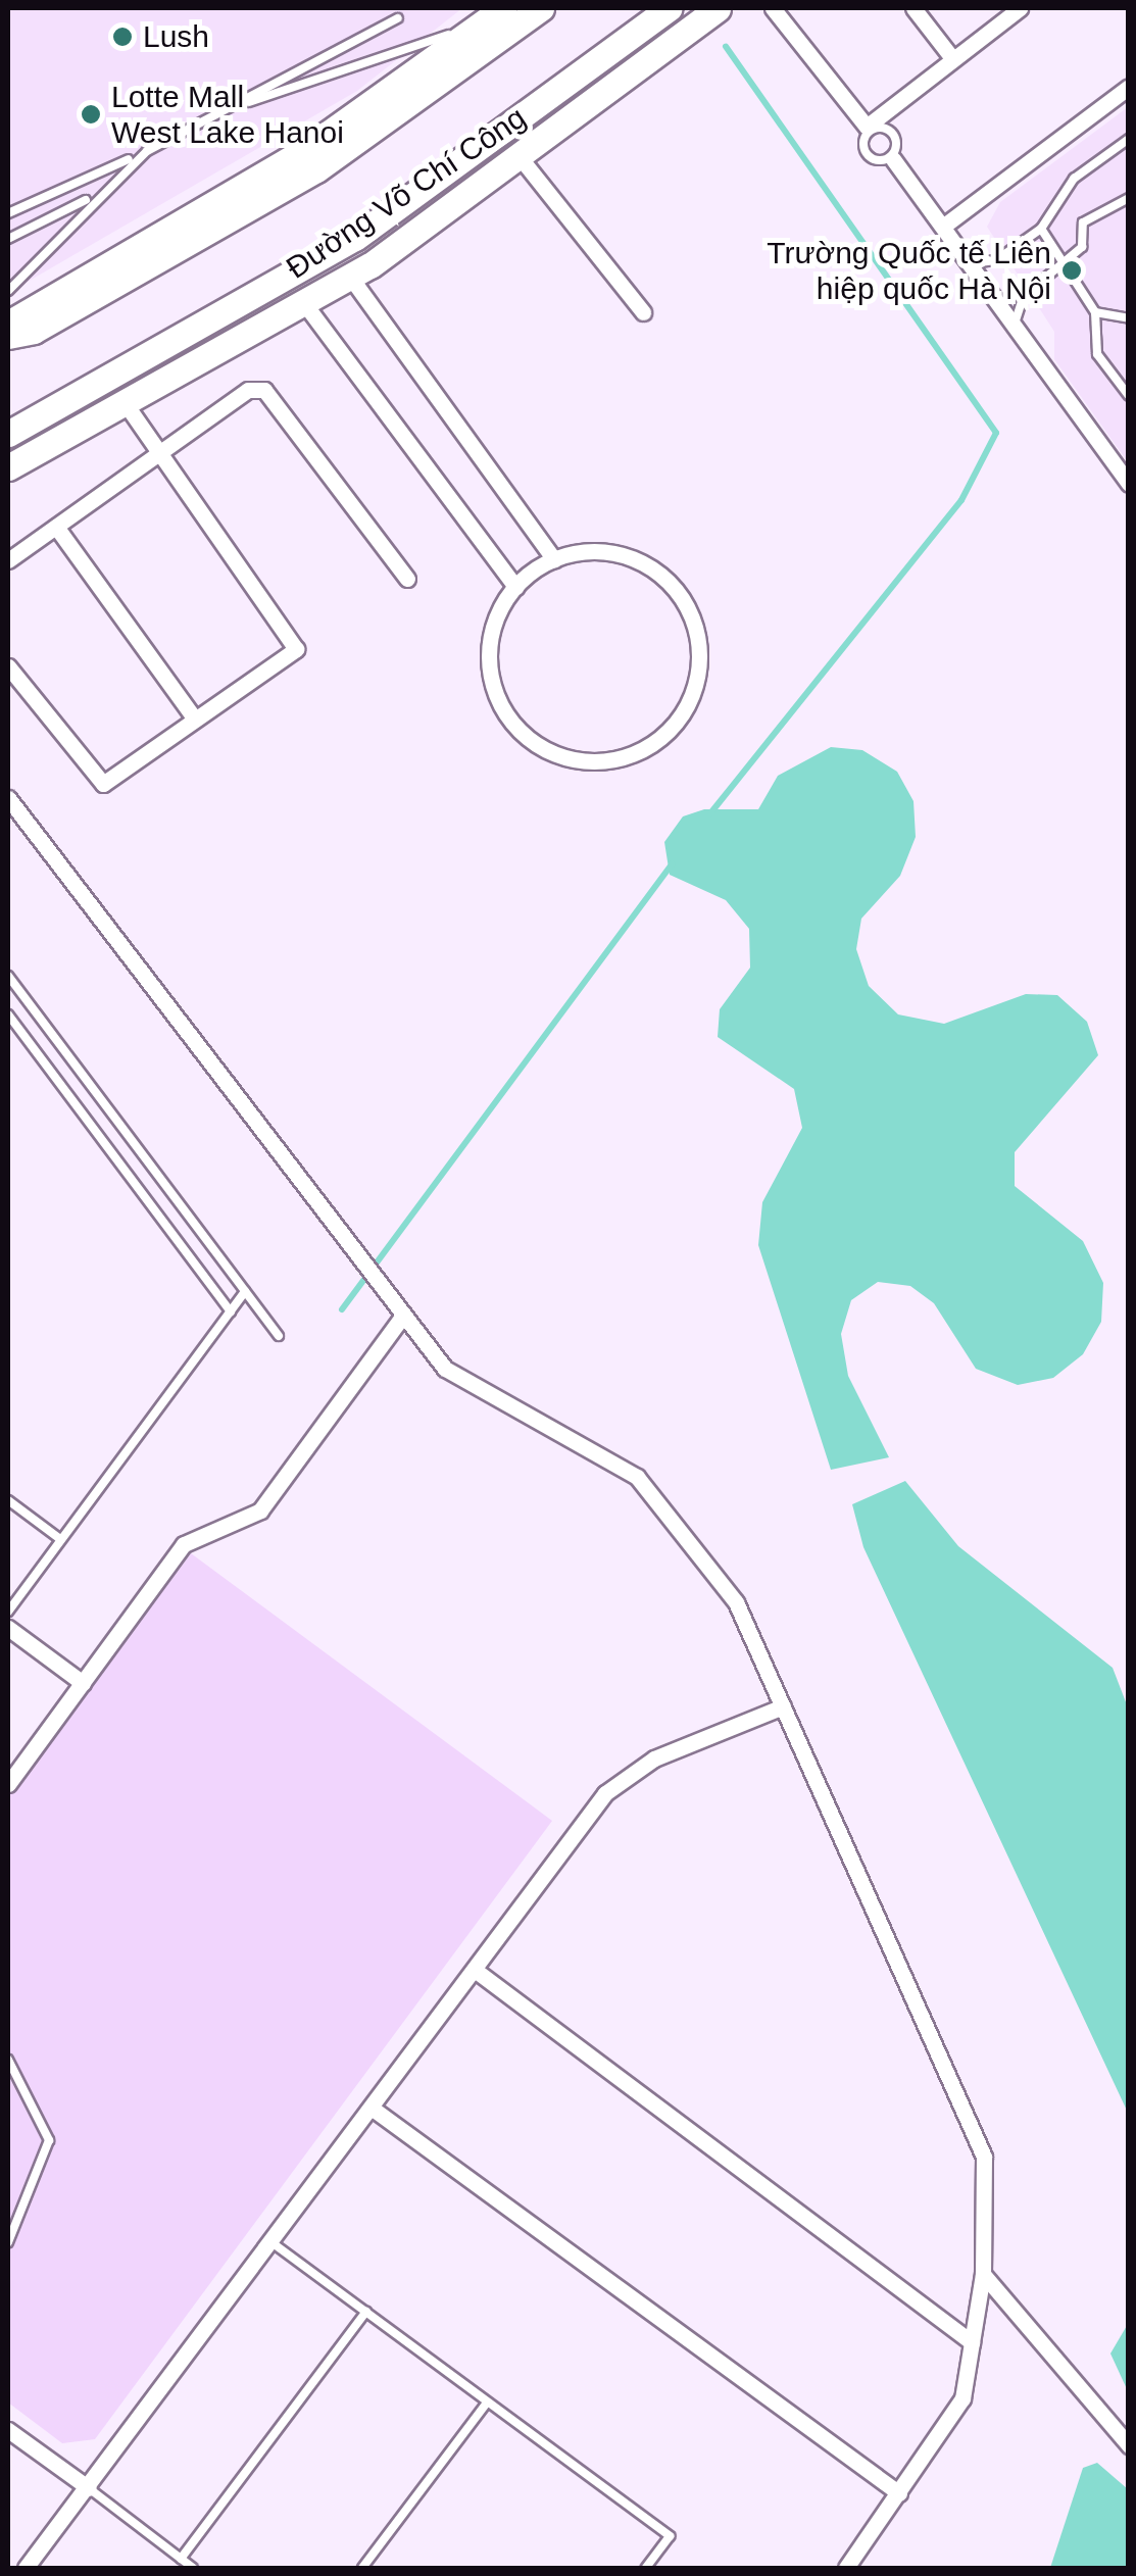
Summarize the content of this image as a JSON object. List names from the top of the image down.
{
  "streets": {
    "main road": ["Đường Võ Chí Công"]
  },
  "places": ["Lush", "Lotte Mall West Lake Hanoi", "Trường Quốc tế Liên hiệp quốc Hà Nội"]
}
